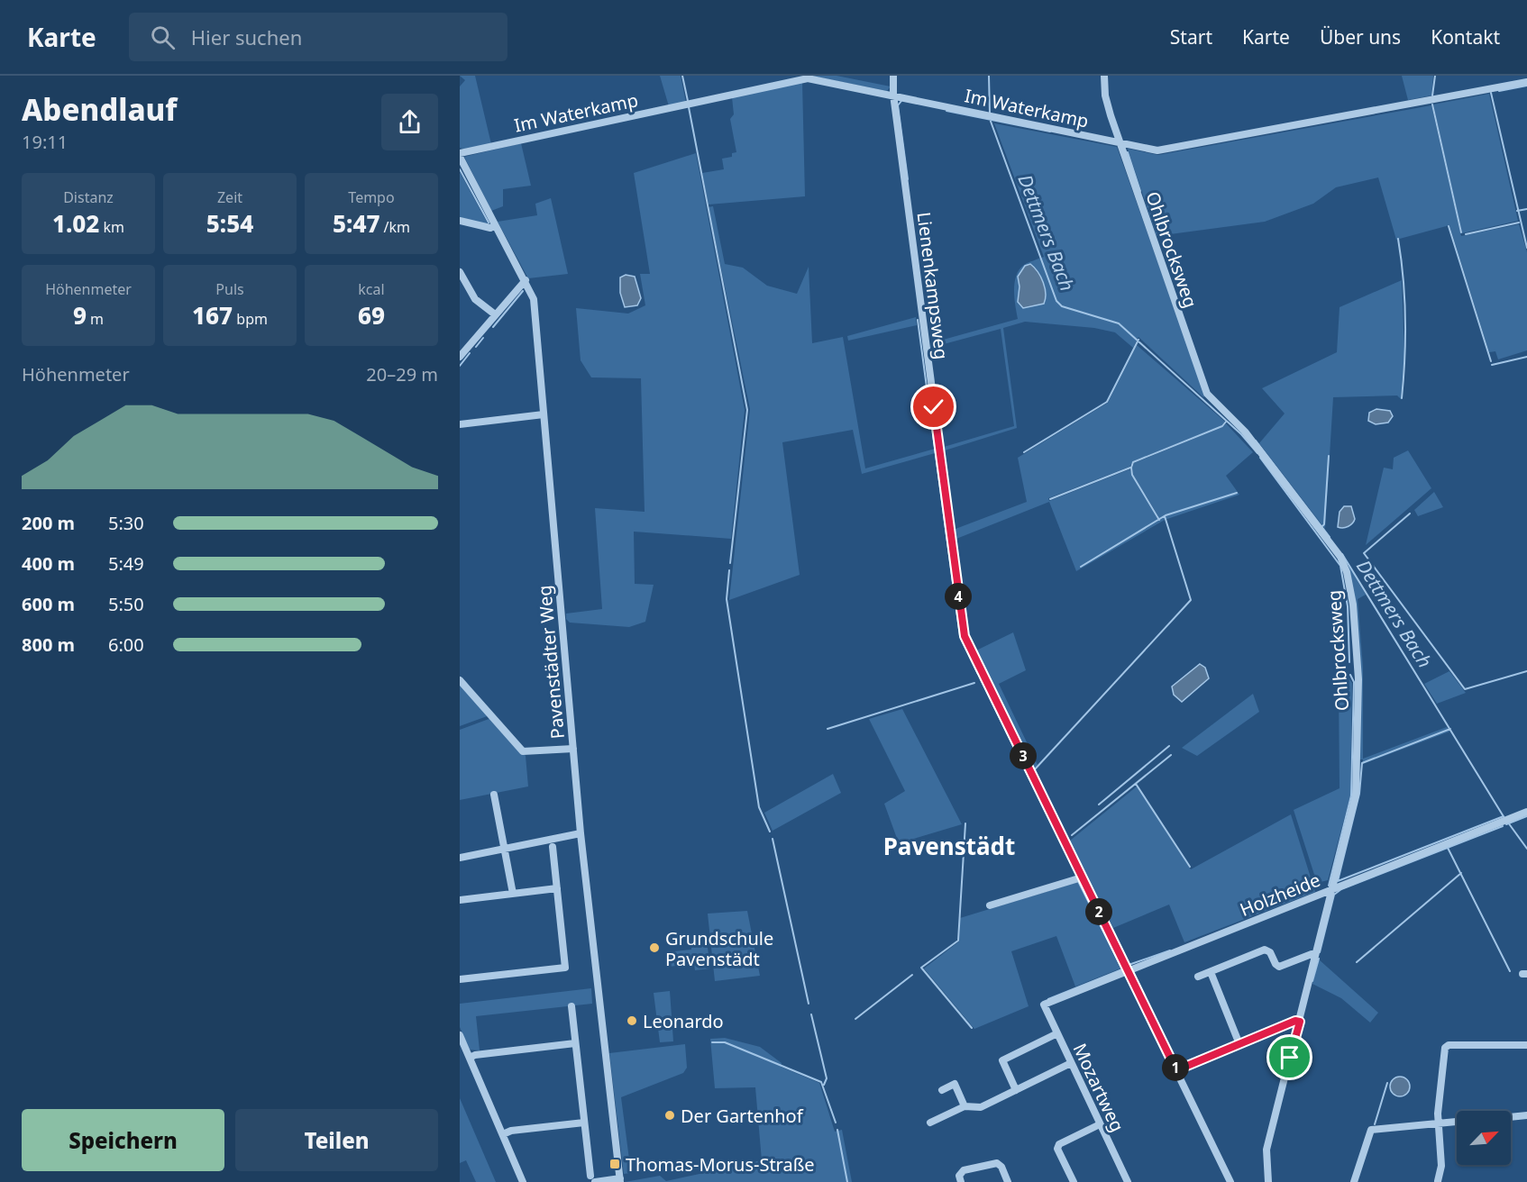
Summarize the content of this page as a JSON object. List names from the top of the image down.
{
  "streets": {
    "street": [
      "Im Waterkamp",
      "Ohlbrocksweg",
      "Lienenkampsweg",
      "Pavenstädter Weg",
      "Holzheide",
      "Mozartweg"
    ]
  },
  "crossings": [
    ["Im Waterkamp", "Ohlbrocksweg"],
    ["Im Waterkamp", "Lienenkampsweg"],
    ["Im Waterkamp", "Pavenstädter Weg"],
    ["Ohlbrocksweg", "Holzheide"],
    ["Lienenkampsweg", "Holzheide"],
    ["Holzheide", "Mozartweg"]
  ],
  "districts": ["Pavenstädt"],
  "water": ["Dettmers Bach"],
  "places": {
    "other": ["Grundschule Pavenstädt", "Leonardo", "Der Gartenhof"],
    "transit": ["Thomas-Morus-Straße"]
  },
  "north": "top right",
  "page": {
    "header": "Karte",
    "search": "Hier suchen",
    "nav": [
      "Start",
      "Karte",
      "Über uns",
      "Kontakt"
    ],
    "heading": ["Abendlauf", "19:11"],
    "stats": [
      ["Distanz", "1.02 km"],
      ["Zeit", "5:54"],
      ["Tempo", "5:47 /km"],
      ["Höhenmeter", "9 m"],
      ["Puls", "167 bpm"],
      ["kcal", "69"]
    ],
    "chart": ["Höhenmeter", "20–29 m"],
    "list": [
      {
        "name": "200 m",
        "note": "5:30"
      },
      {
        "name": "400 m",
        "note": "5:49"
      },
      {
        "name": "600 m",
        "note": "5:50"
      },
      {
        "name": "800 m",
        "note": "6:00"
      }
    ],
    "pins": [
      "4",
      "3",
      "2",
      "1"
    ],
    "buttons": ["Speichern", "Teilen"]
  }
}
